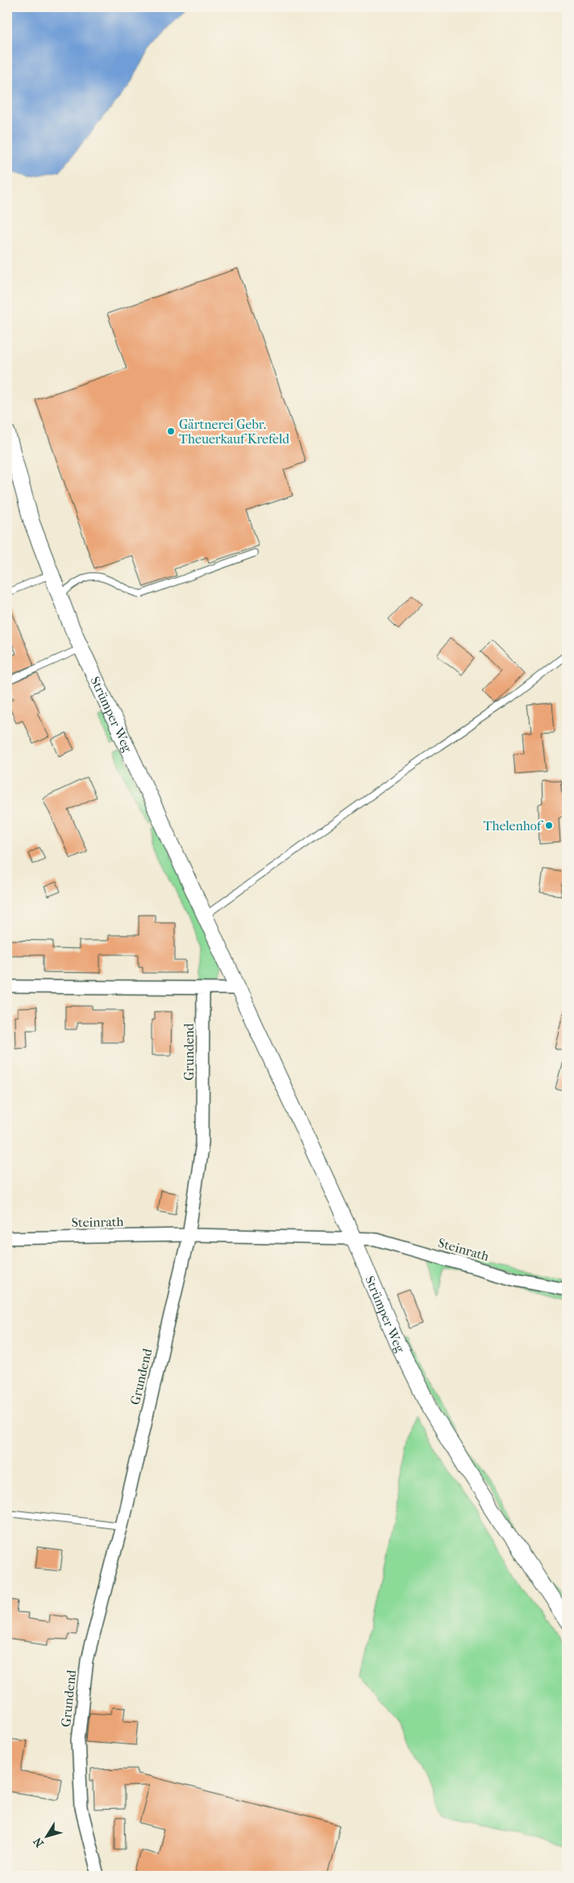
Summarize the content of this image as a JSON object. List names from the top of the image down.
{
  "streets": {
    "street": ["Strümper Weg", "Grundend", "Steinrath"]
  },
  "crossings": [
    ["Strümper Weg", "Steinrath"],
    ["Grundend", "Steinrath"]
  ],
  "places": ["Gärtnerei Gebr. Theuerkauf Krefeld", "Thelenhof"],
  "north": "bottom left"
}
